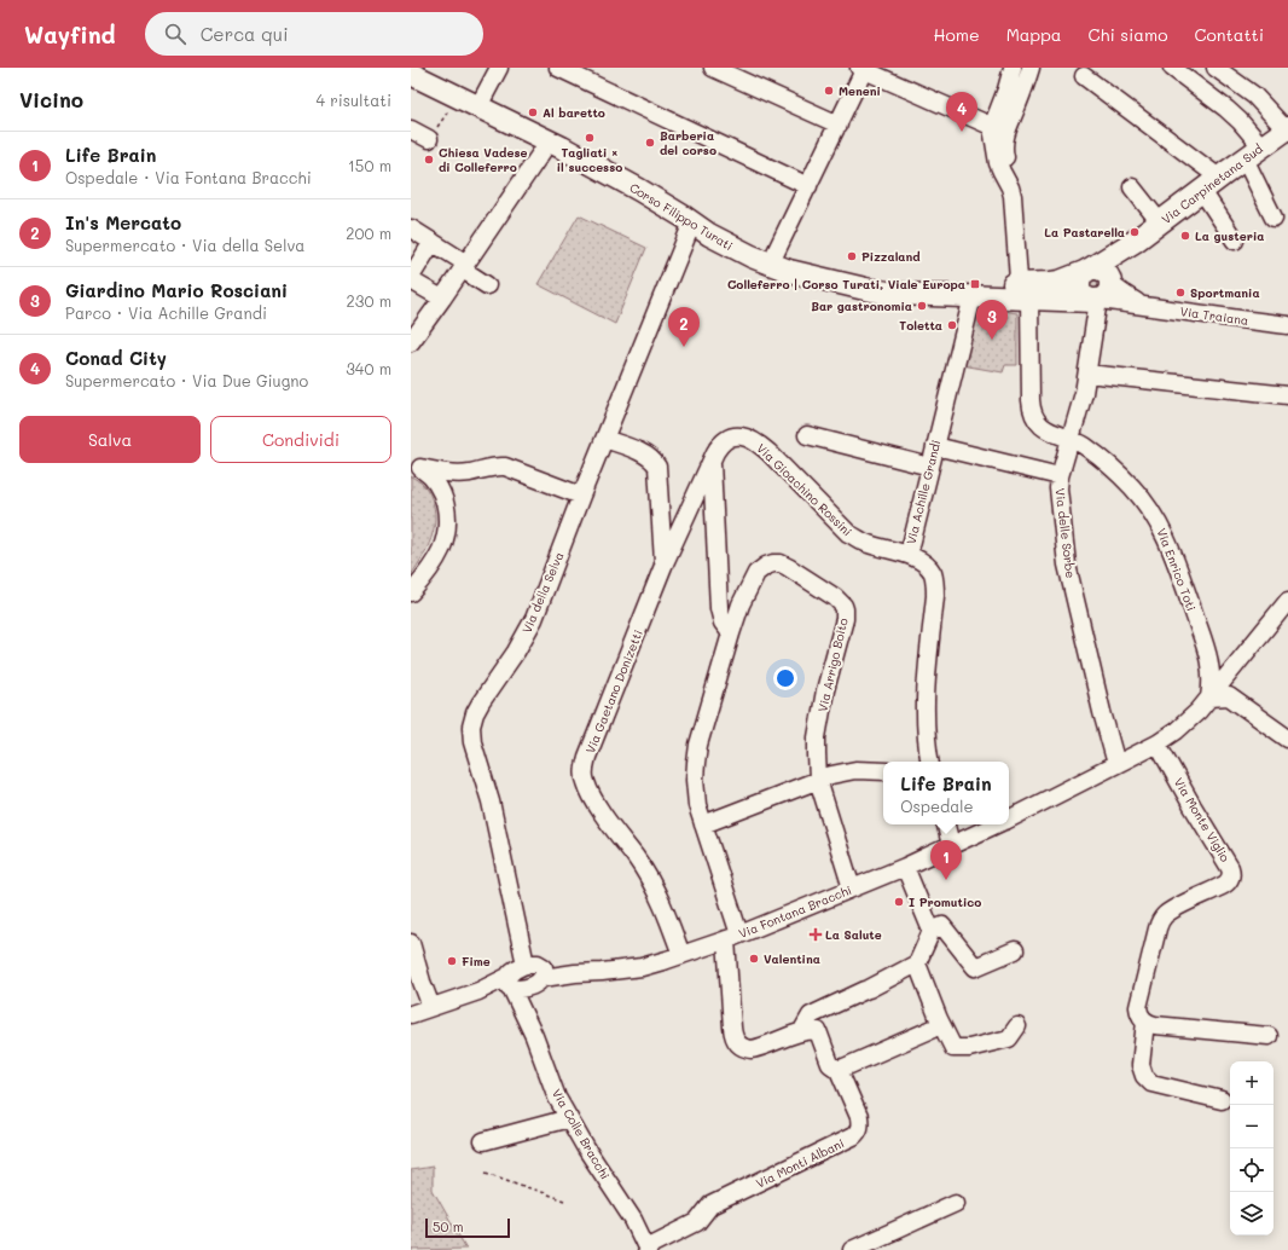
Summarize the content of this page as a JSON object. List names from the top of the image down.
{
  "streets": {
    "main road": ["Via Carpinetana Sud", "Corso Filippo Turati"],
    "street": [
      "Via Traiana",
      "Via Gioachino Rossini",
      "Via Achille Grandi",
      "Via delle Sorbe",
      "Via Enrico Toti",
      "Via della Selva",
      "Via Arrigo Boito",
      "Via Gaetano Donizetti",
      "Via Monte Viglio",
      "Via Fontana Bracchi",
      "Via Colle Bracchi",
      "Via Monti Albani"
    ]
  },
  "crossings": [
    ["Via Carpinetana Sud", "Corso Filippo Turati"],
    ["Via Carpinetana Sud", "Via Traiana"],
    ["Via Carpinetana Sud", "Via delle Sorbe"],
    ["Corso Filippo Turati", "Via Traiana"],
    ["Corso Filippo Turati", "Via Achille Grandi"],
    ["Corso Filippo Turati", "Via delle Sorbe"],
    ["Corso Filippo Turati", "Via Enrico Toti"],
    ["Corso Filippo Turati", "Via della Selva"],
    ["Via Traiana", "Via delle Sorbe"],
    ["Via Gioachino Rossini", "Via Achille Grandi"],
    ["Via Gioachino Rossini", "Via Gaetano Donizetti"],
    ["Via delle Sorbe", "Via Enrico Toti"],
    ["Via delle Sorbe", "Via Fontana Bracchi"],
    ["Via Enrico Toti", "Via Fontana Bracchi"],
    ["Via della Selva", "Via Gaetano Donizetti"],
    ["Via della Selva", "Via Fontana Bracchi"],
    ["Via Arrigo Boito", "Via Fontana Bracchi"],
    ["Via Arrigo Boito", "Via Monti Albani"],
    ["Via Gaetano Donizetti", "Via Fontana Bracchi"],
    ["Via Monte Viglio", "Via Fontana Bracchi"],
    ["Via Colle Bracchi", "Via Monti Albani"]
  ],
  "places": {
    "other": [
      "Meneni",
      "Al baretto",
      "Tagliati × il successo",
      "Barberia del corso",
      "Chiesa Vadese di Colleferro",
      "La Pastarella",
      "La gusteria",
      "Pizzaland",
      "Sportmania",
      "Bar gastronomia",
      "Toletta",
      "I Promutico",
      "Valentina",
      "Fime"
    ],
    "transit": ["Colleferro | Corso Turati, Viale Europa"],
    "health": ["La Salute"]
  },
  "scale_bar": "50 m",
  "page": {
    "header": "Wayfind",
    "search": "Cerca qui",
    "nav": [
      "Home",
      "Mappa",
      "Chi siamo",
      "Contatti"
    ],
    "heading": ["Vicino", "4 risultati"],
    "pins": [
      "4",
      "3",
      "2",
      "1"
    ],
    "list": [
      {
        "mark": "1",
        "name": "Life Brain",
        "note": "Ospedale · Via Fontana Bracchi",
        "value": "150 m"
      },
      {
        "mark": "2",
        "name": "In's Mercato",
        "note": "Supermercato · Via della Selva",
        "value": "200 m"
      },
      {
        "mark": "3",
        "name": "Giardino Mario Rosciani",
        "note": "Parco · Via Achille Grandi",
        "value": "230 m"
      },
      {
        "mark": "4",
        "name": "Conad City",
        "note": "Supermercato · Via Due Giugno",
        "value": "340 m"
      }
    ],
    "buttons": ["Salva", "Condividi"],
    "popup": ["Life Brain", "Ospedale"],
    "map_buttons": ["+", "−"],
    "scale": "50 m"
  }
}
